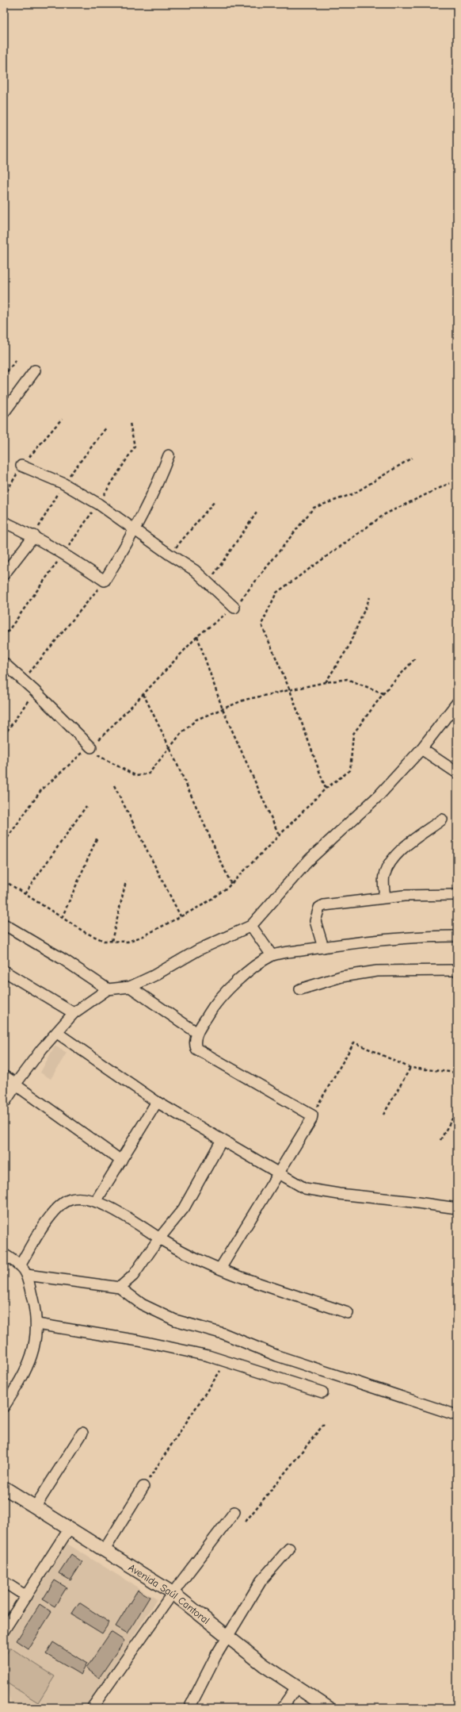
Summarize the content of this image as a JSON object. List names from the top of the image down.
{
  "streets": {
    "street": ["Avenida Saúl Cantoral"]
  }
}
